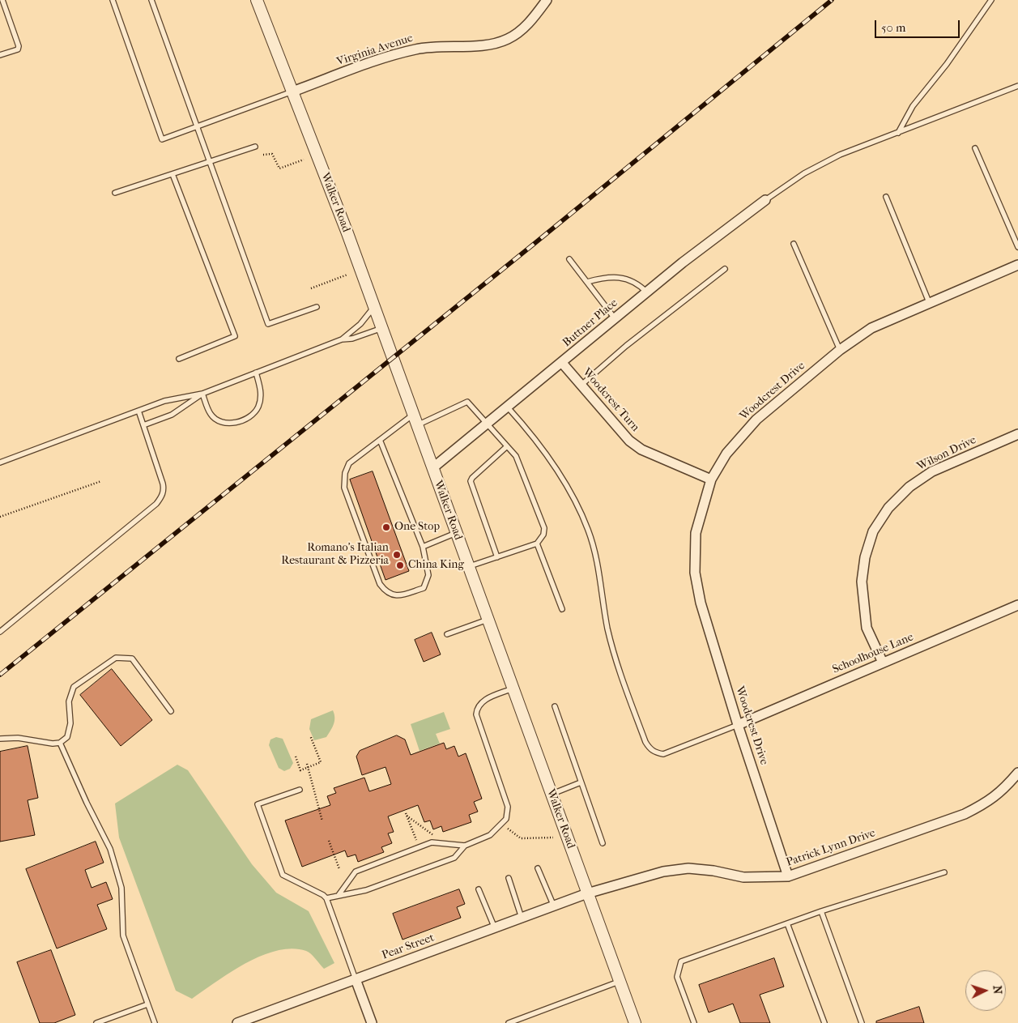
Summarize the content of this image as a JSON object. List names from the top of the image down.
{
  "streets": {
    "street": [
      "Virginia Avenue",
      "Walker Road",
      "Buttner Place",
      "Woodcrest Drive",
      "Woodcrest Turn",
      "Wilson Drive",
      "Schoolhouse Lane",
      "Patrick Lynn Drive",
      "Pear Street"
    ]
  },
  "crossings": [
    ["Virginia Avenue", "Walker Road"],
    ["Walker Road", "Buttner Place"],
    ["Walker Road", "Patrick Lynn Drive"],
    ["Walker Road", "Pear Street"],
    ["Buttner Place", "Woodcrest Turn"],
    ["Woodcrest Drive", "Woodcrest Turn"],
    ["Woodcrest Drive", "Schoolhouse Lane"],
    ["Woodcrest Drive", "Patrick Lynn Drive"],
    ["Wilson Drive", "Schoolhouse Lane"],
    ["Patrick Lynn Drive", "Pear Street"]
  ],
  "places": ["One Stop", "Romano’s Italian Restaurant & Pizzeria", "China King"],
  "scale_bar": "50 m",
  "north": "right"
}
